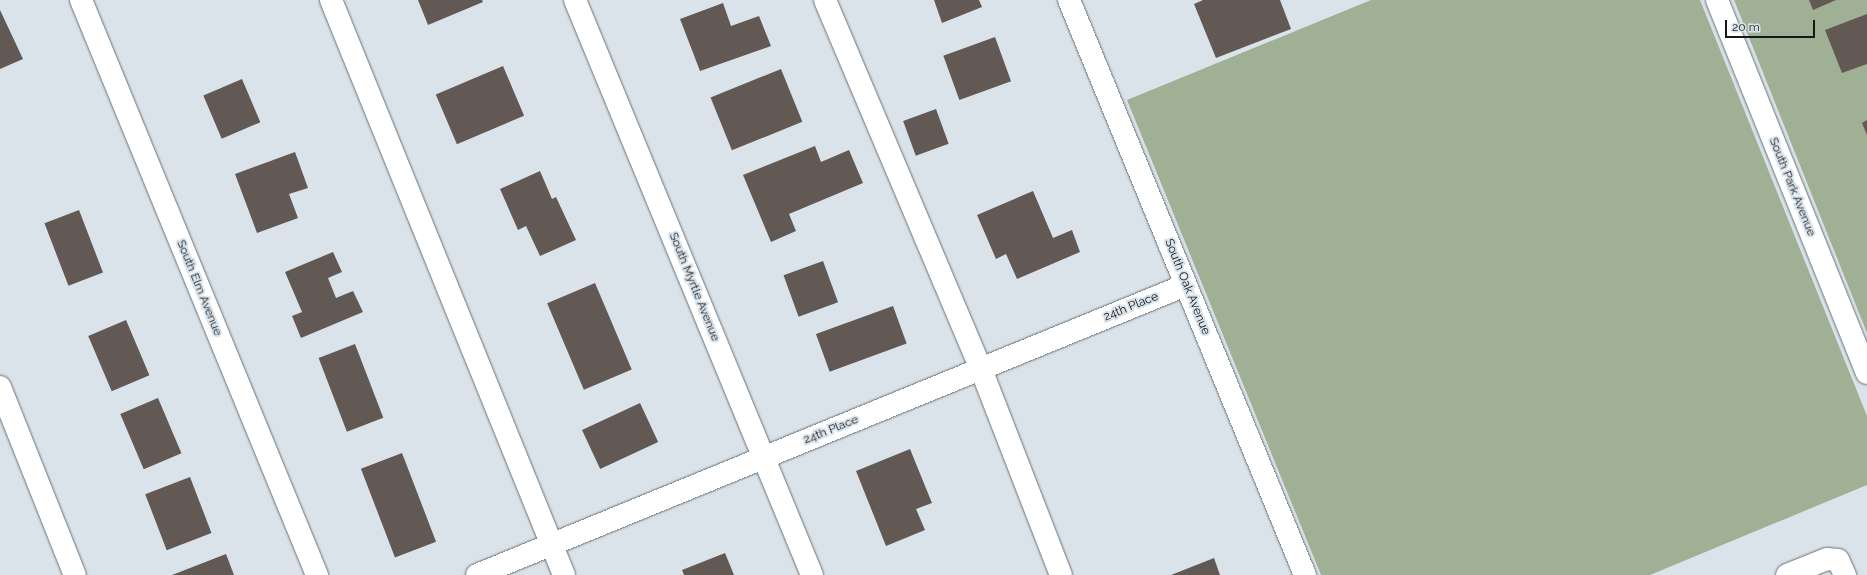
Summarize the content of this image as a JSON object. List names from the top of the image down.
{
  "streets": {
    "street": [
      "South Park Avenue",
      "South Myrtle Avenue",
      "South Oak Avenue",
      "South Elm Avenue",
      "24th Place"
    ]
  },
  "crossings": [
    ["South Myrtle Avenue", "24th Place"],
    ["South Oak Avenue", "24th Place"]
  ],
  "scale_bar": "20 m"
}
